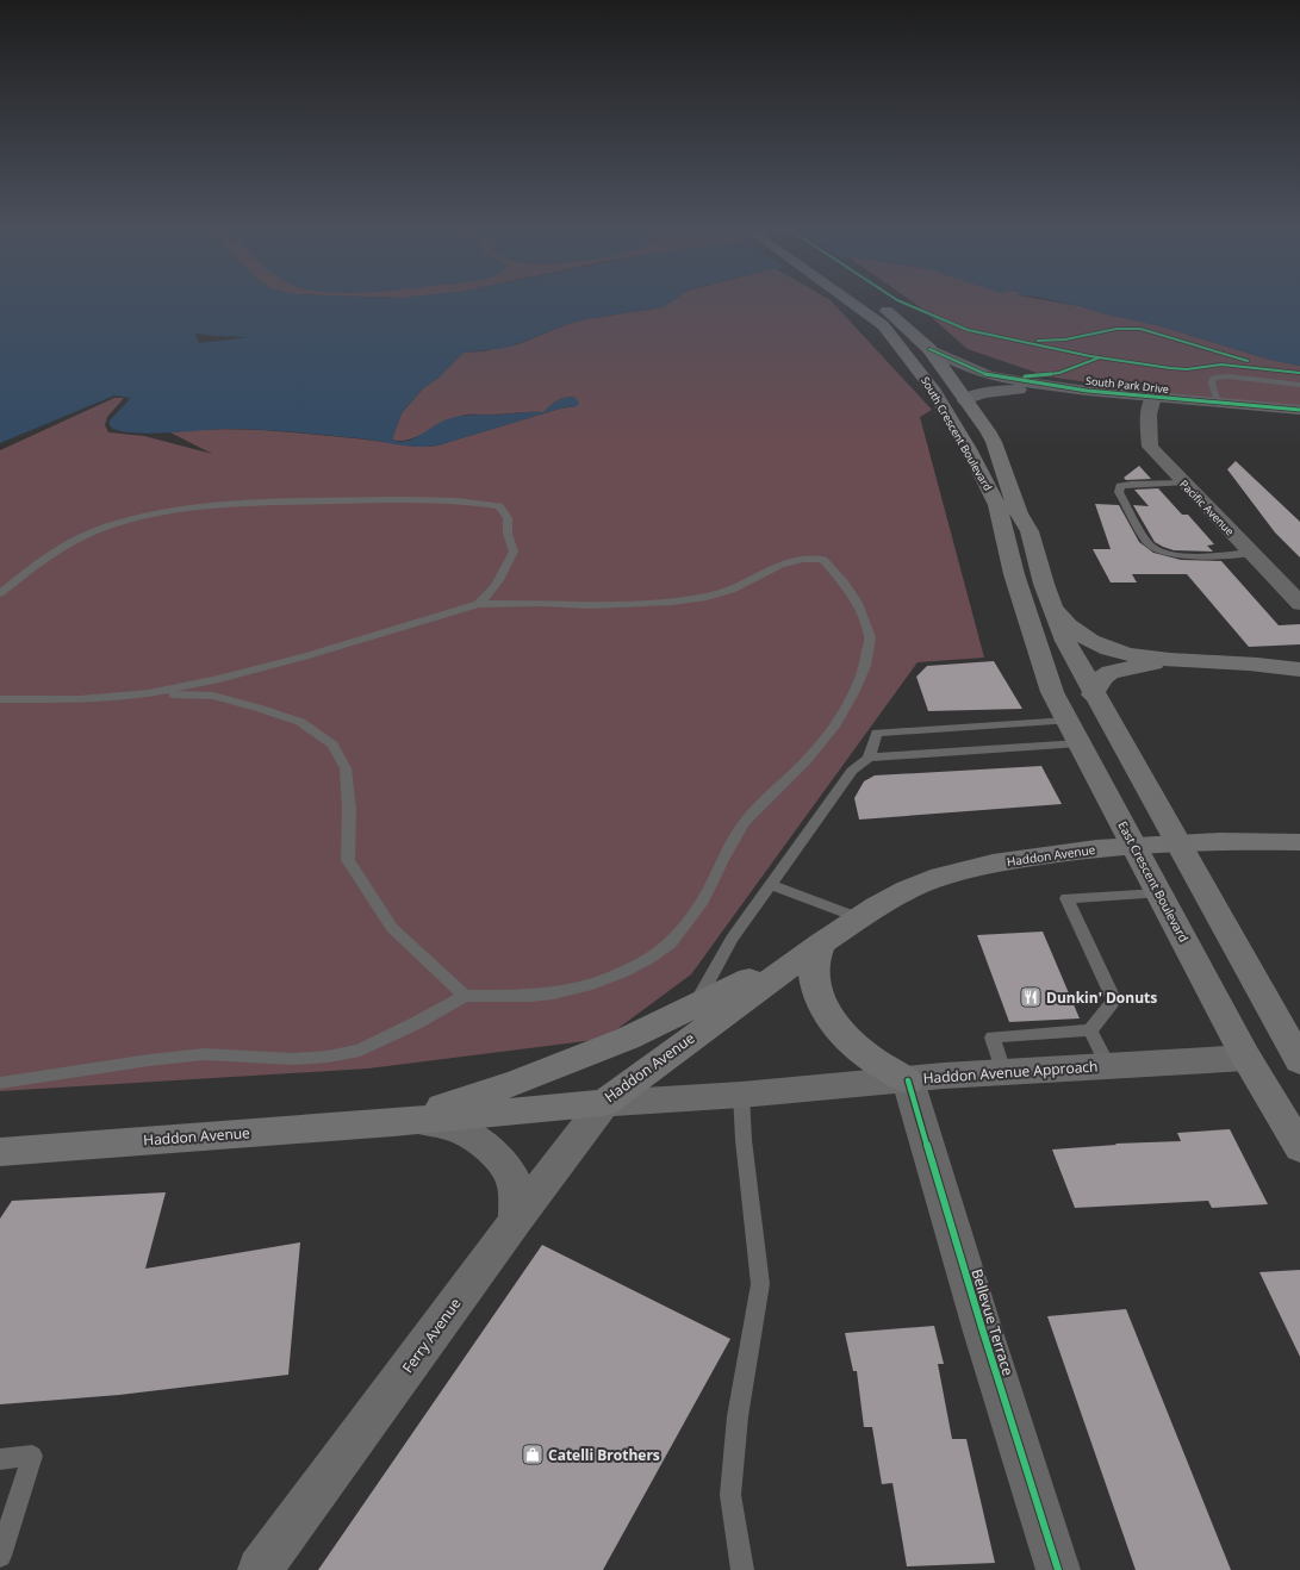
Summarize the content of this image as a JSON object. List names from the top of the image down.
{
  "streets": {
    "highway": ["South Crescent Boulevard", "East Crescent Boulevard"],
    "main road": ["Haddon Avenue", "Haddon Avenue Approach", "Ferry Avenue"],
    "street": ["South Park Drive", "Pacific Avenue", "Bellevue Terrace"]
  },
  "crossings": [
    ["South Park Drive", "South Crescent Boulevard"],
    ["South Park Drive", "Pacific Avenue"],
    ["South Crescent Boulevard", "East Crescent Boulevard"],
    ["Haddon Avenue", "Haddon Avenue Approach"],
    ["Haddon Avenue", "Ferry Avenue"],
    ["East Crescent Boulevard", "Haddon Avenue Approach"],
    ["Haddon Avenue Approach", "Bellevue Terrace"],
    ["Haddon Avenue Approach", "Ferry Avenue"]
  ],
  "places": {
    "restaurant": ["Dunkin' Donuts"],
    "shop": ["Catelli Brothers"]
  }
}
